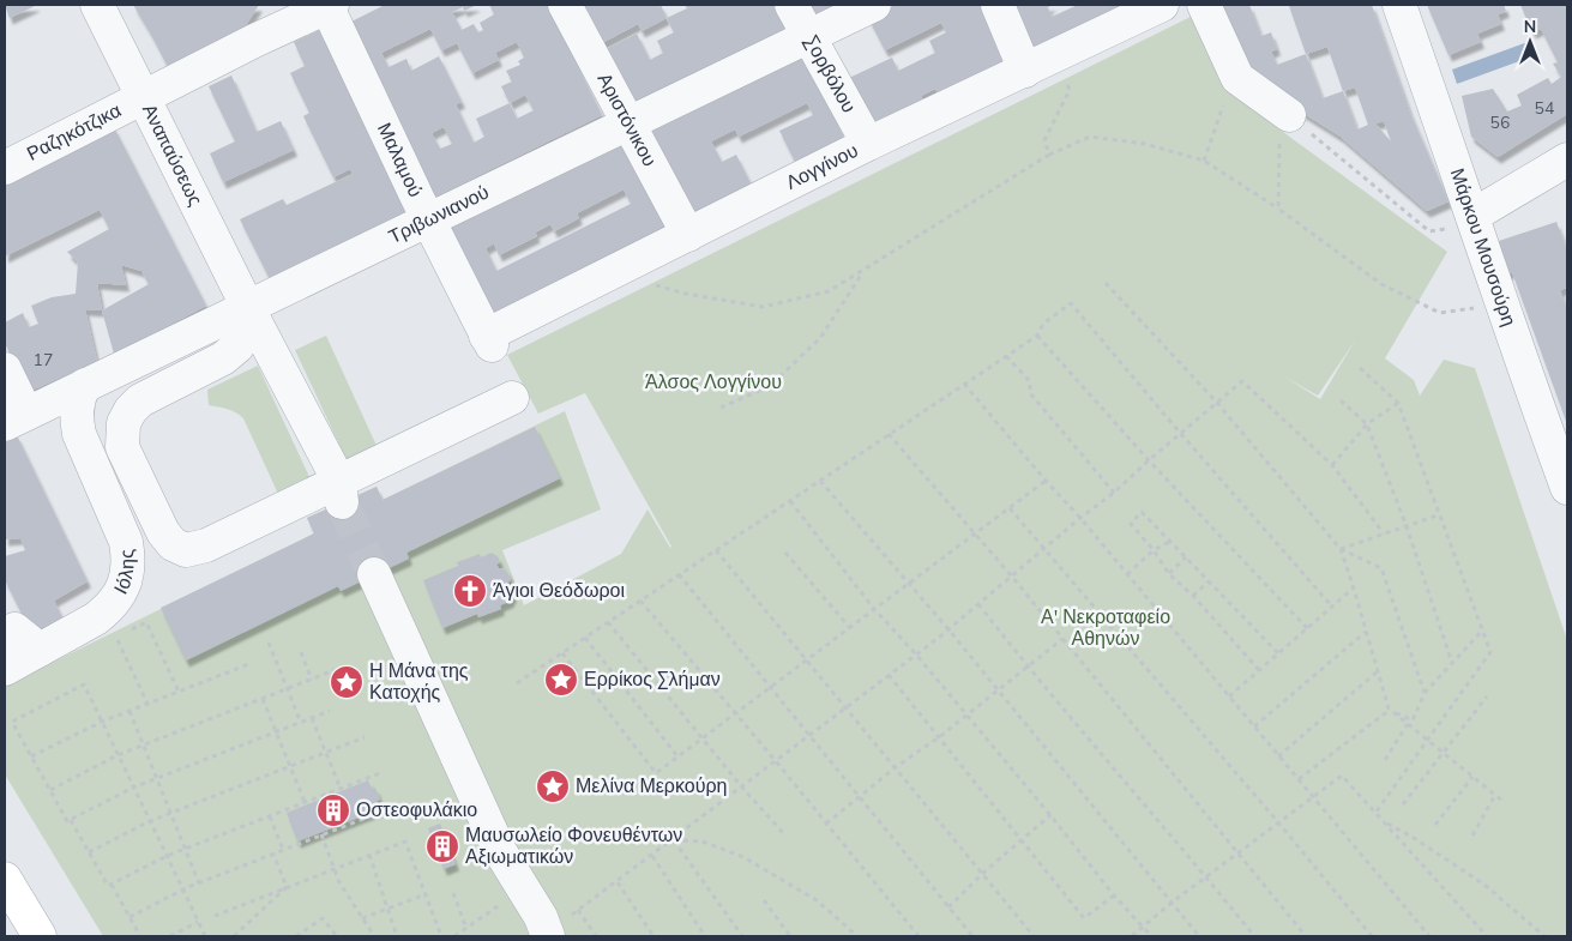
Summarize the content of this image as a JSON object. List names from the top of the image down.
{
  "streets": {
    "street": [
      "Σορβόλου",
      "Αριστόνικου",
      "Ραζηκότζικα",
      "Αναπαύσεως",
      "Μαλαμού",
      "Λογγίνου",
      "Τριβωνιανού",
      "Μάρκου Μουσούρη",
      "Ιόλης"
    ]
  },
  "crossings": [
    ["Σορβόλου", "Λογγίνου"],
    ["Σορβόλου", "Τριβωνιανού"],
    ["Αριστόνικου", "Λογγίνου"],
    ["Αριστόνικου", "Τριβωνιανού"],
    ["Ραζηκότζικα", "Αναπαύσεως"],
    ["Ραζηκότζικα", "Μαλαμού"],
    ["Αναπαύσεως", "Τριβωνιανού"],
    ["Μαλαμού", "Λογγίνου"],
    ["Μαλαμού", "Τριβωνιανού"],
    ["Τριβωνιανού", "Ιόλης"]
  ],
  "parks": ["Άλσος Λογγίνου", "Α' Νεκροταφείο Αθηνών"],
  "places": {
    "church": ["Άγιοι Θεόδωροι"],
    "place": ["Ερρίκος Σλήμαν", "Η Μάνα της Κατοχής", "Μελίνα Μερκούρη"],
    "building": ["Οστεοφυλάκιο", "Μαυσωλείο Φονευθέντων Αξιωματικών"]
  },
  "house_numbers": ["54", "56", "17"],
  "north": "top"
}
